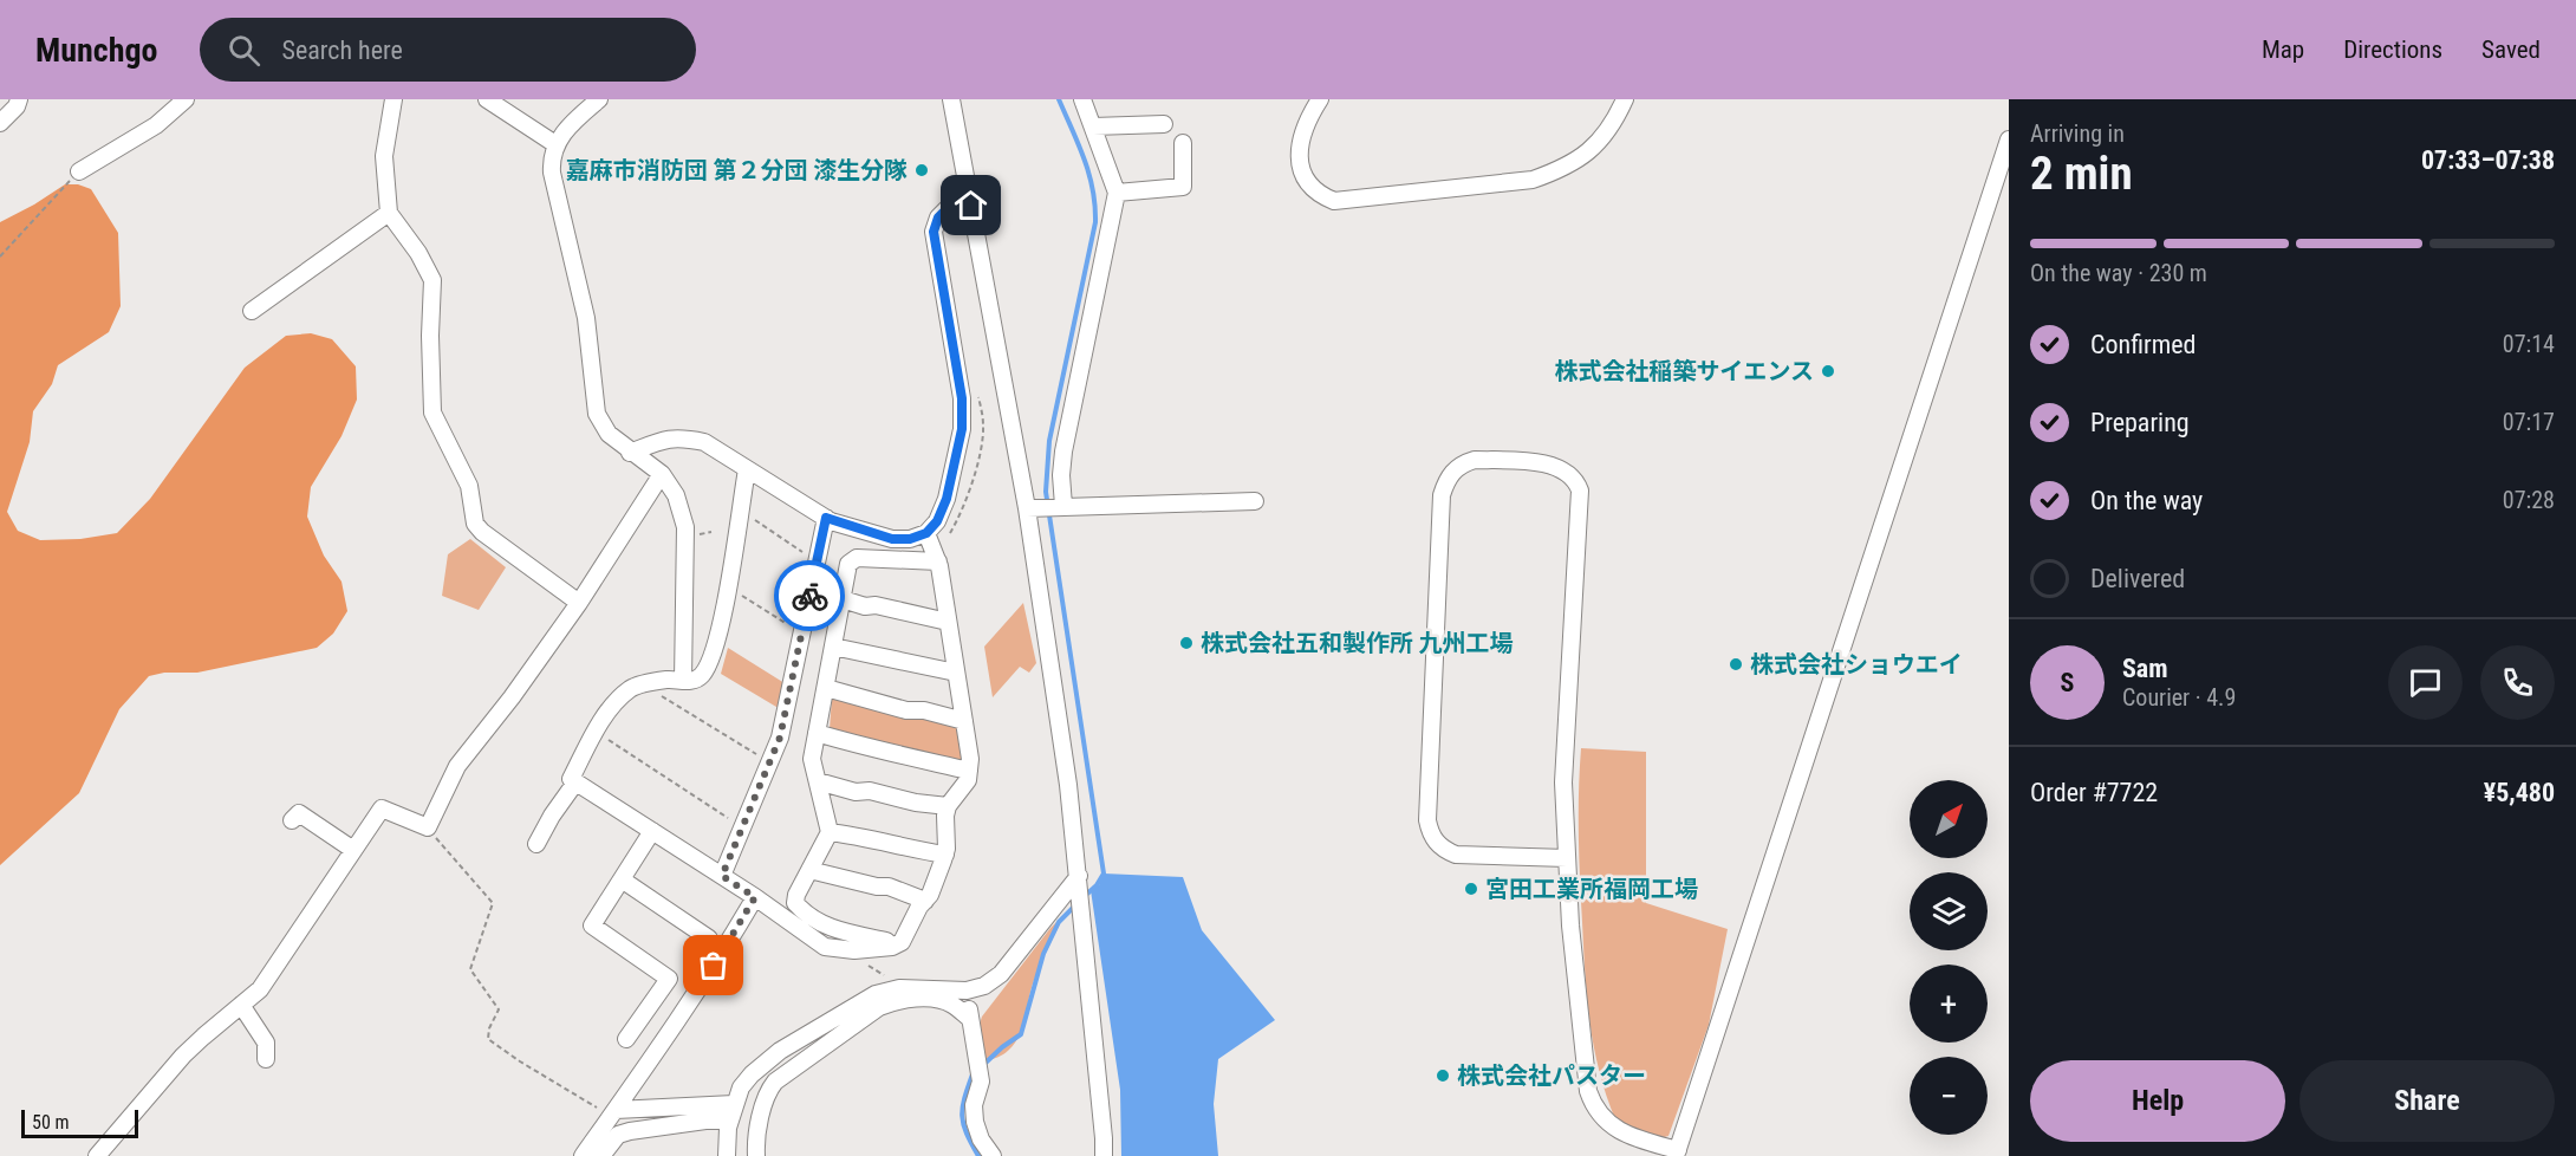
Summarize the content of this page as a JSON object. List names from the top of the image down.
{
  "places": [
    "嘉麻市消防団 第２分団 漆生分隊",
    "株式会社稲築サイエンス",
    "株式会社五和製作所 九州工場",
    "株式会社ショウエイ",
    "宮田工業所福岡工場",
    "株式会社パスター"
  ],
  "scale_bar": "50 m",
  "north": "top right",
  "page": {
    "header": "Munchgo",
    "search": "Search here",
    "nav": ["Map", "Directions", "Saved"],
    "heading": ["2 min", "Arriving in", "07:33–07:38"],
    "panel": [
      "Sam",
      "Courier · 4.9",
      "Order #7722",
      "¥5,480"
    ],
    "bar": "On the way · 230 m",
    "list": [
      ["Confirmed", "07:14"],
      ["Preparing", "07:17"],
      ["On the way", "07:28"],
      "Delivered"
    ],
    "round": "S",
    "map_buttons": ["+", "−"],
    "buttons": ["Help", "Share"],
    "scale": "50 m"
  }
}
